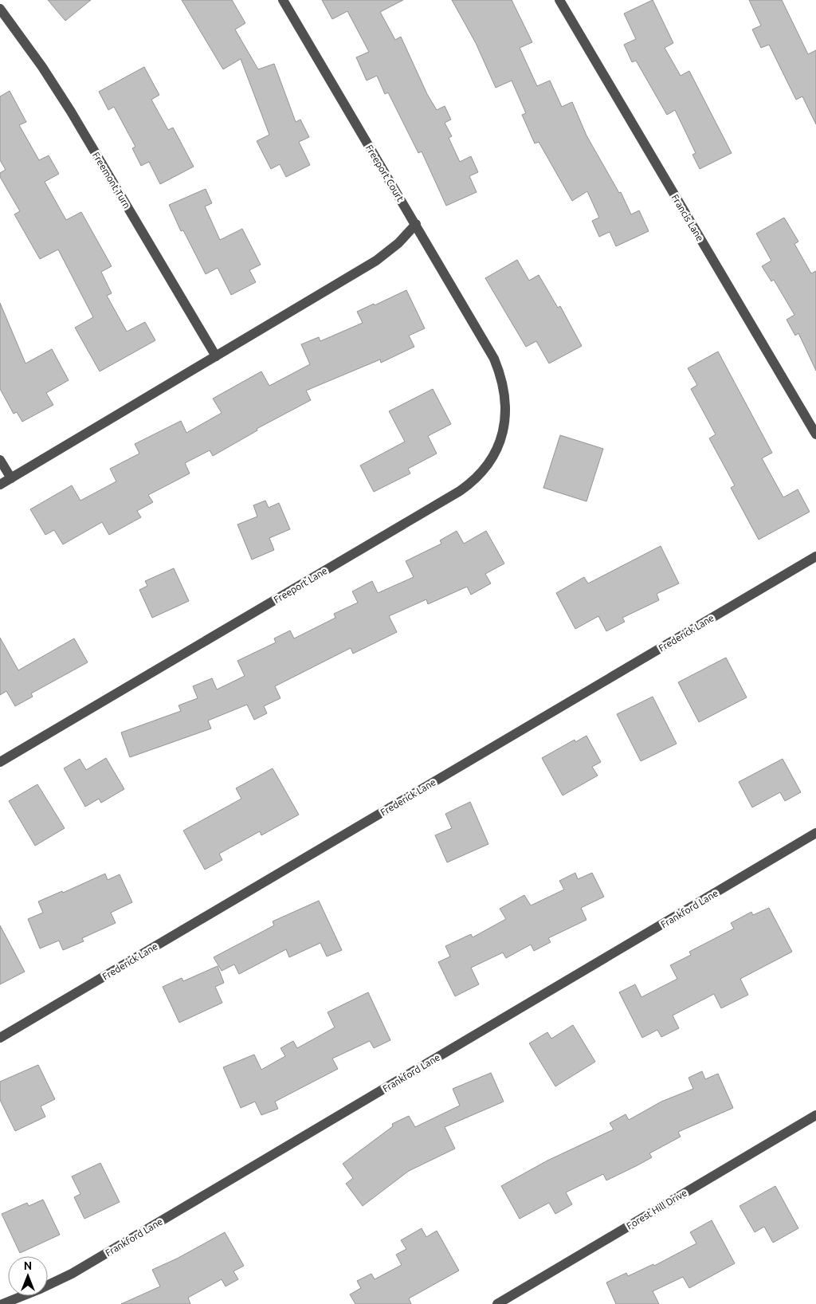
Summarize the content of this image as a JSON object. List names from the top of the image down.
{
  "streets": {
    "street": [
      "Freeport Court",
      "Freemont Turn",
      "Francis Lane",
      "Freeport Lane",
      "Frederick Lane",
      "Frankford Lane",
      "Forest Hill Drive"
    ]
  },
  "crossings": [
    ["Freeport Court", "Freeport Lane"]
  ],
  "north": "top"
}
